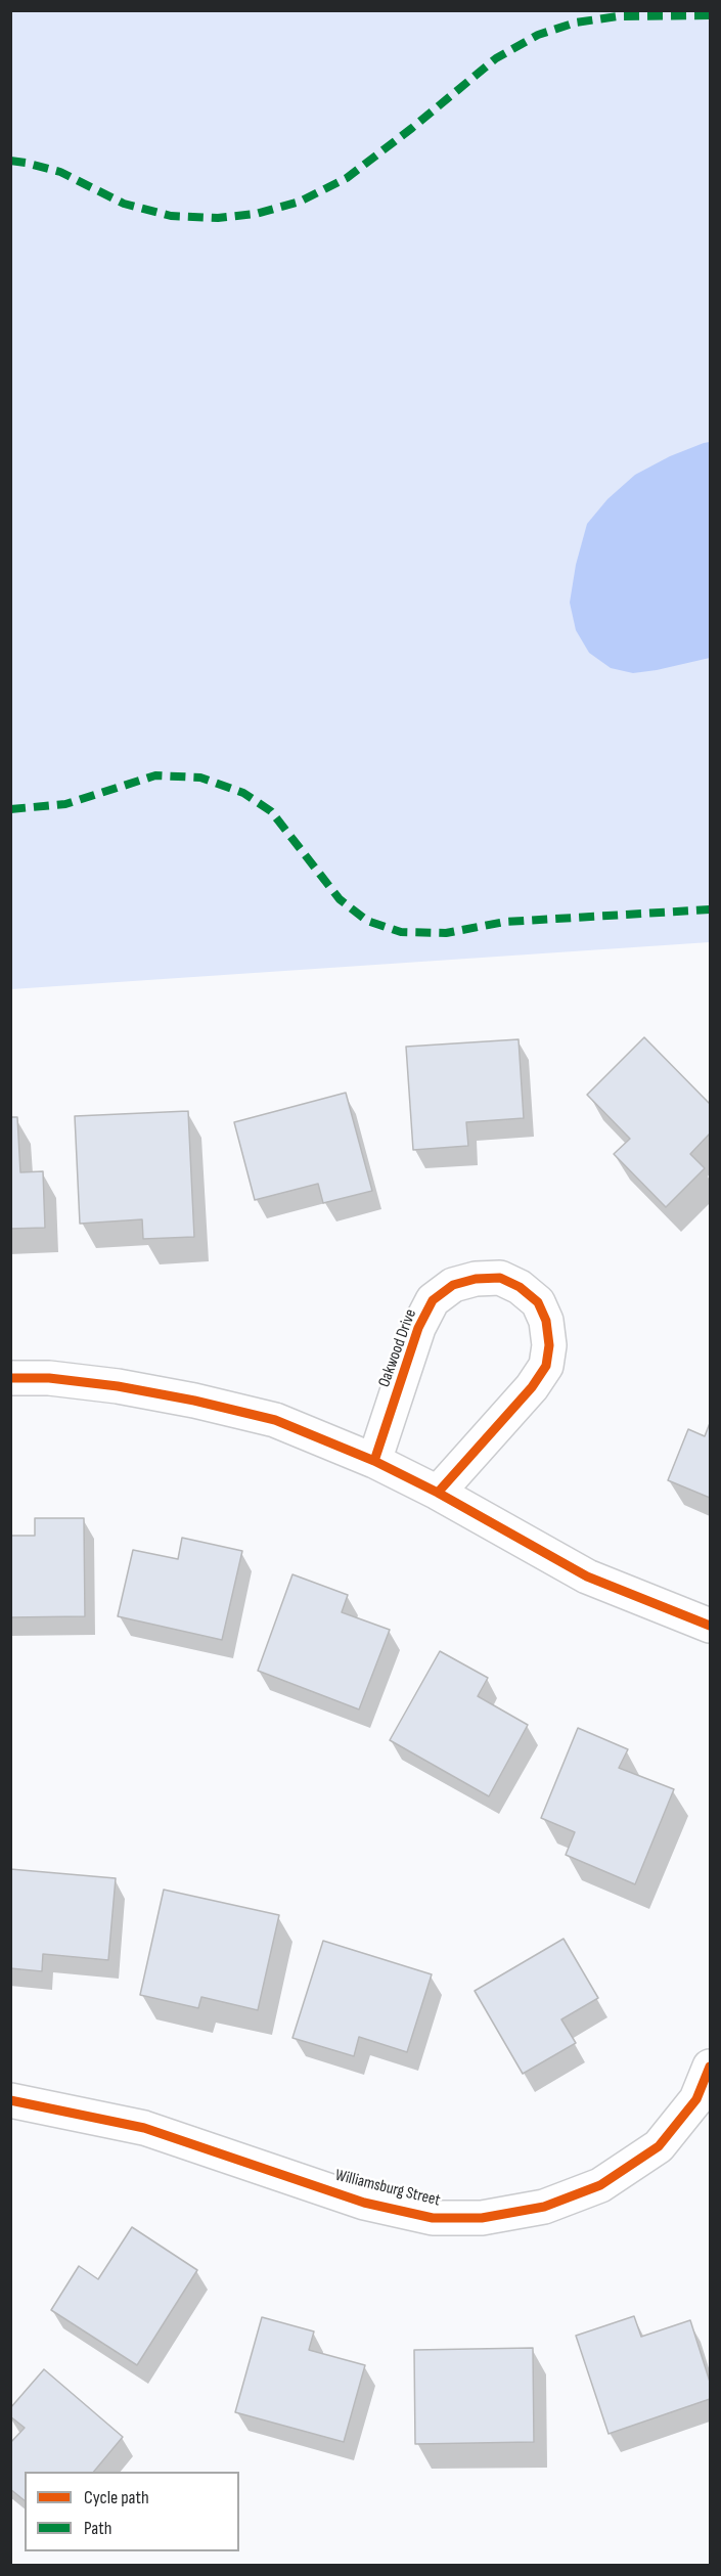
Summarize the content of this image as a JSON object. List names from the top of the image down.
{
  "streets": {
    "street": ["Oakwood Drive", "Williamsburg Street"]
  },
  "legend": ["Cycle path", "Path"]
}
